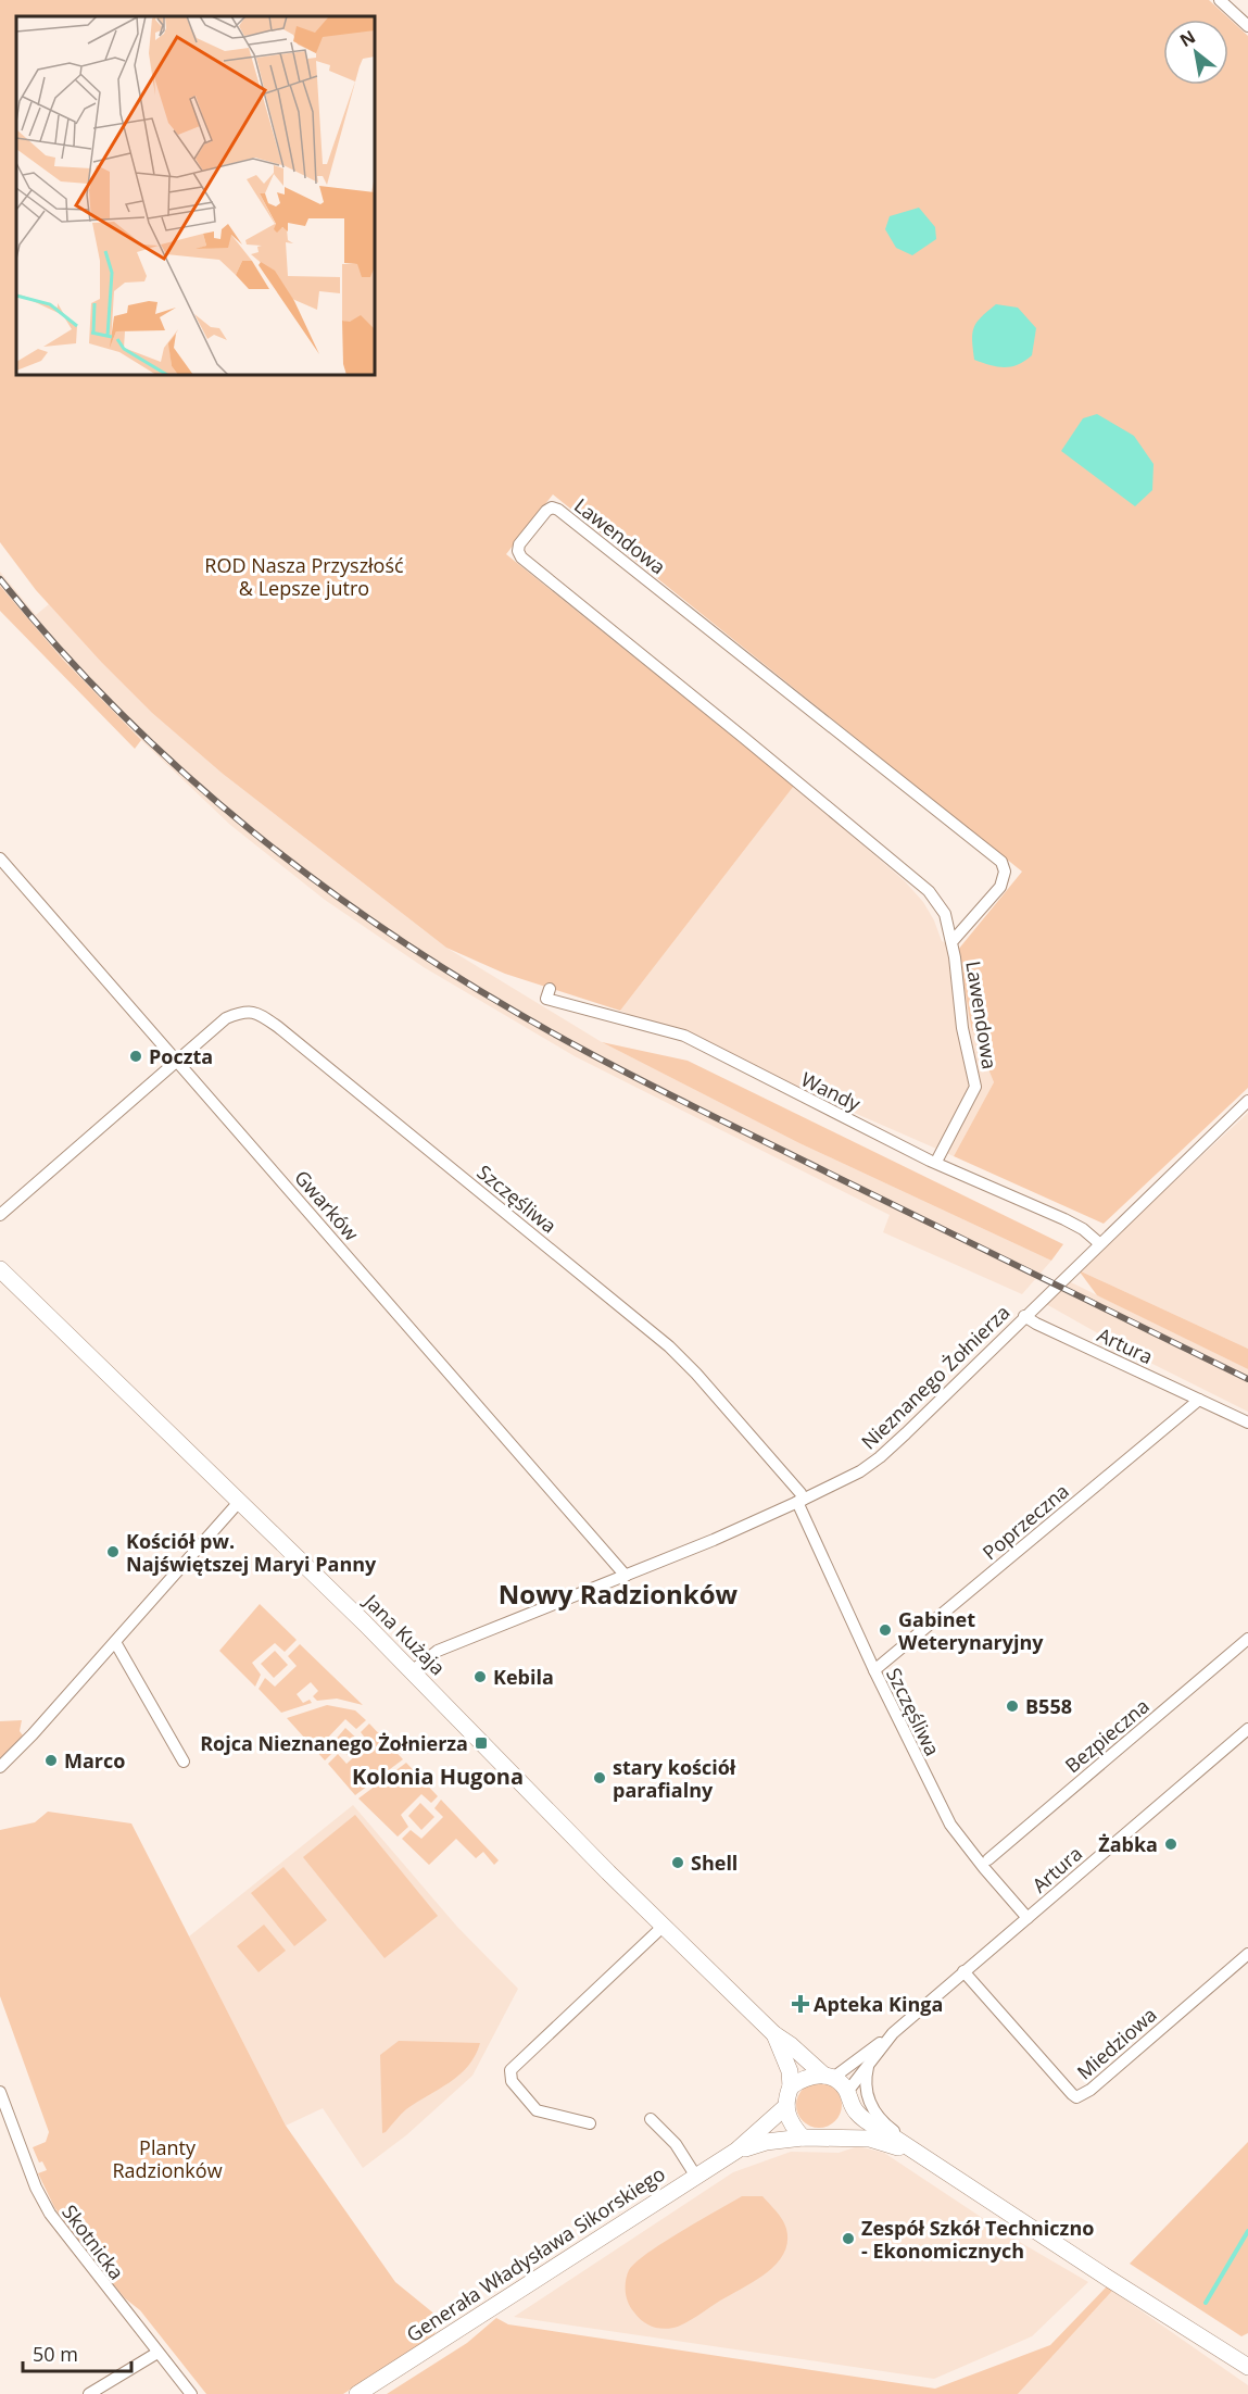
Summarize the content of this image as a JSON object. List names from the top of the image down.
{
  "streets": {
    "street": [
      "Lawendowa",
      "Wandy",
      "Szczęśliwa",
      "Gwarków",
      "Artura",
      "Nieznanego Żołnierza",
      "Poprzeczna",
      "Jana Kużaja",
      "Bezpieczna",
      "Miedziowa",
      "Skotnicka",
      "Generała Władysława Sikorskiego"
    ]
  },
  "crossings": [
    ["Lawendowa", "Wandy"],
    ["Wandy", "Nieznanego Żołnierza"],
    ["Szczęśliwa", "Gwarków"],
    ["Szczęśliwa", "Artura"],
    ["Szczęśliwa", "Nieznanego Żołnierza"],
    ["Szczęśliwa", "Poprzeczna"],
    ["Gwarków", "Nieznanego Żołnierza"],
    ["Artura", "Nieznanego Żołnierza"],
    ["Artura", "Poprzeczna"],
    ["Artura", "Jana Kużaja"],
    ["Artura", "Miedziowa"],
    ["Nieznanego Żołnierza", "Jana Kużaja"]
  ],
  "districts": ["Nowy Radzionków", "Kolonia Hugona"],
  "parks": ["ROD Nasza Przyszłość & Lepsze jutro", "Planty Radzionków"],
  "places": {
    "other": [
      "Poczta",
      "Kościół pw. Najświętszej Maryi Panny",
      "Gabinet Weterynaryjny",
      "Kebila",
      "B558",
      "Marco",
      "stary kościół parafialny",
      "Żabka",
      "Shell",
      "Zespół Szkół Techniczno - Ekonomicznych"
    ],
    "transit": ["Rojca Nieznanego Żołnierza"],
    "health": ["Apteka Kinga"]
  },
  "scale_bar": "50 m",
  "north": "top left"
}
